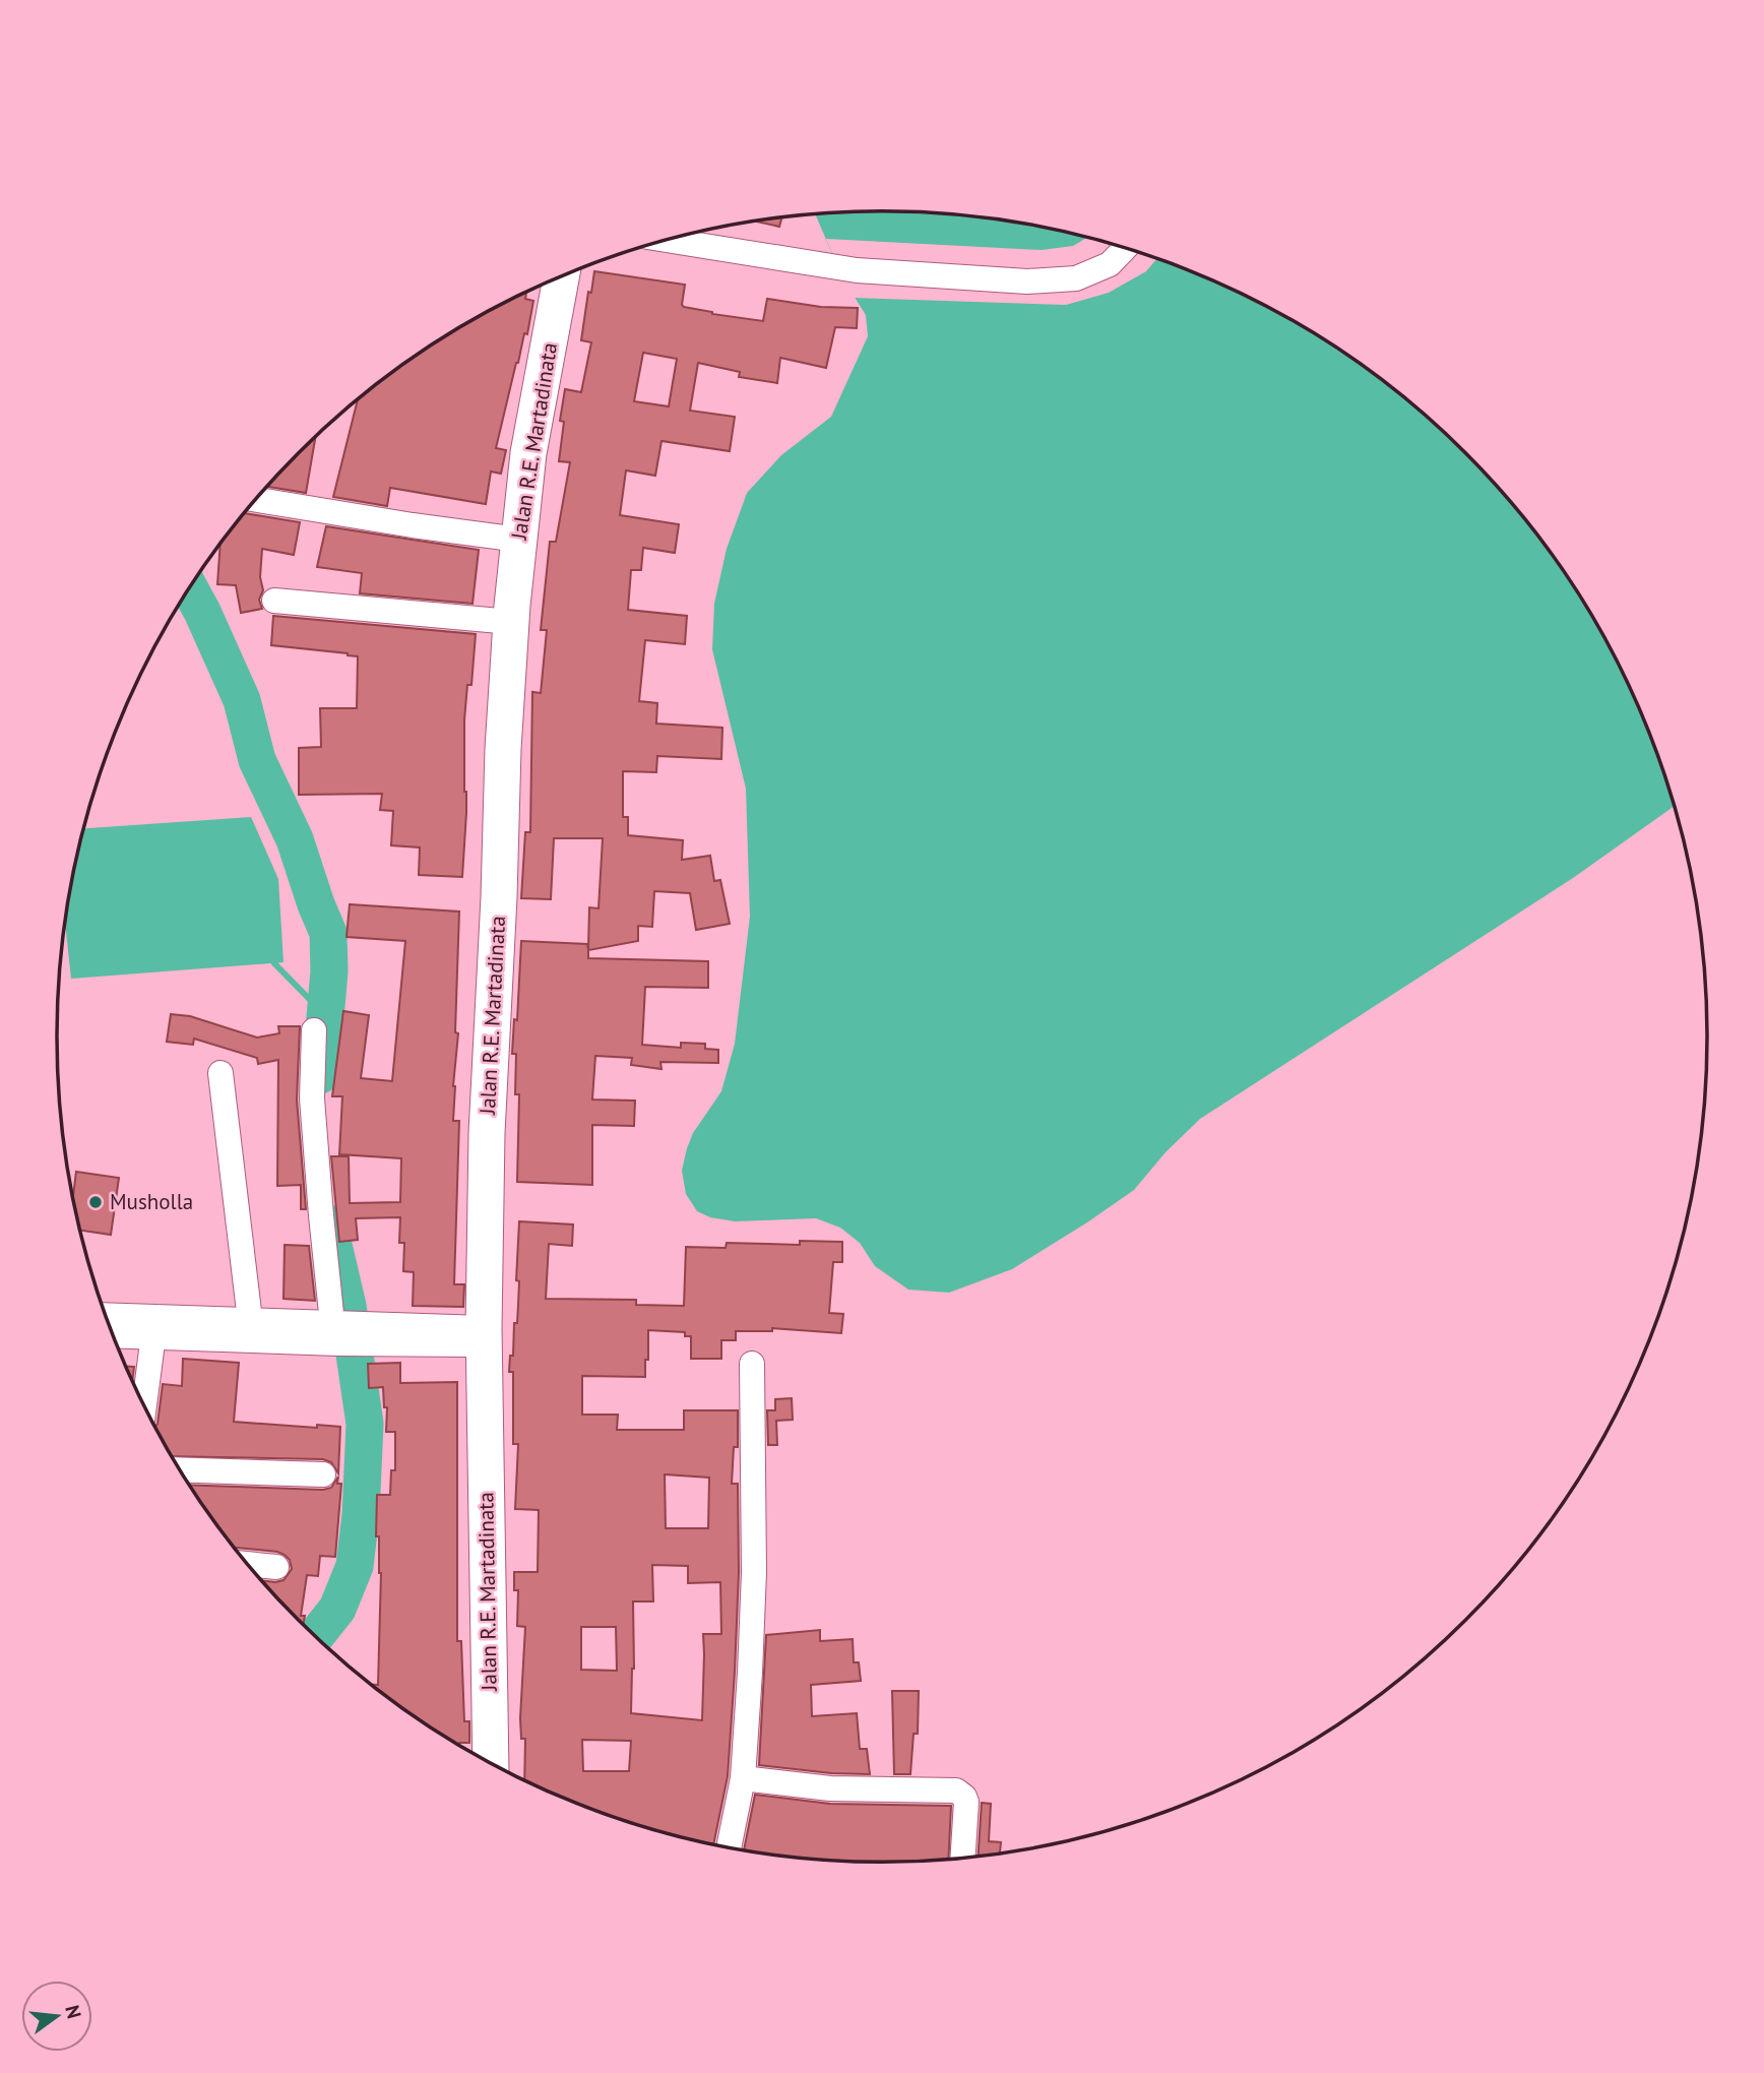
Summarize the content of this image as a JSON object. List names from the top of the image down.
{
  "streets": {
    "highway": ["Jalan R.E. Martadinata"]
  },
  "places": ["Musholla"],
  "north": "right"
}
